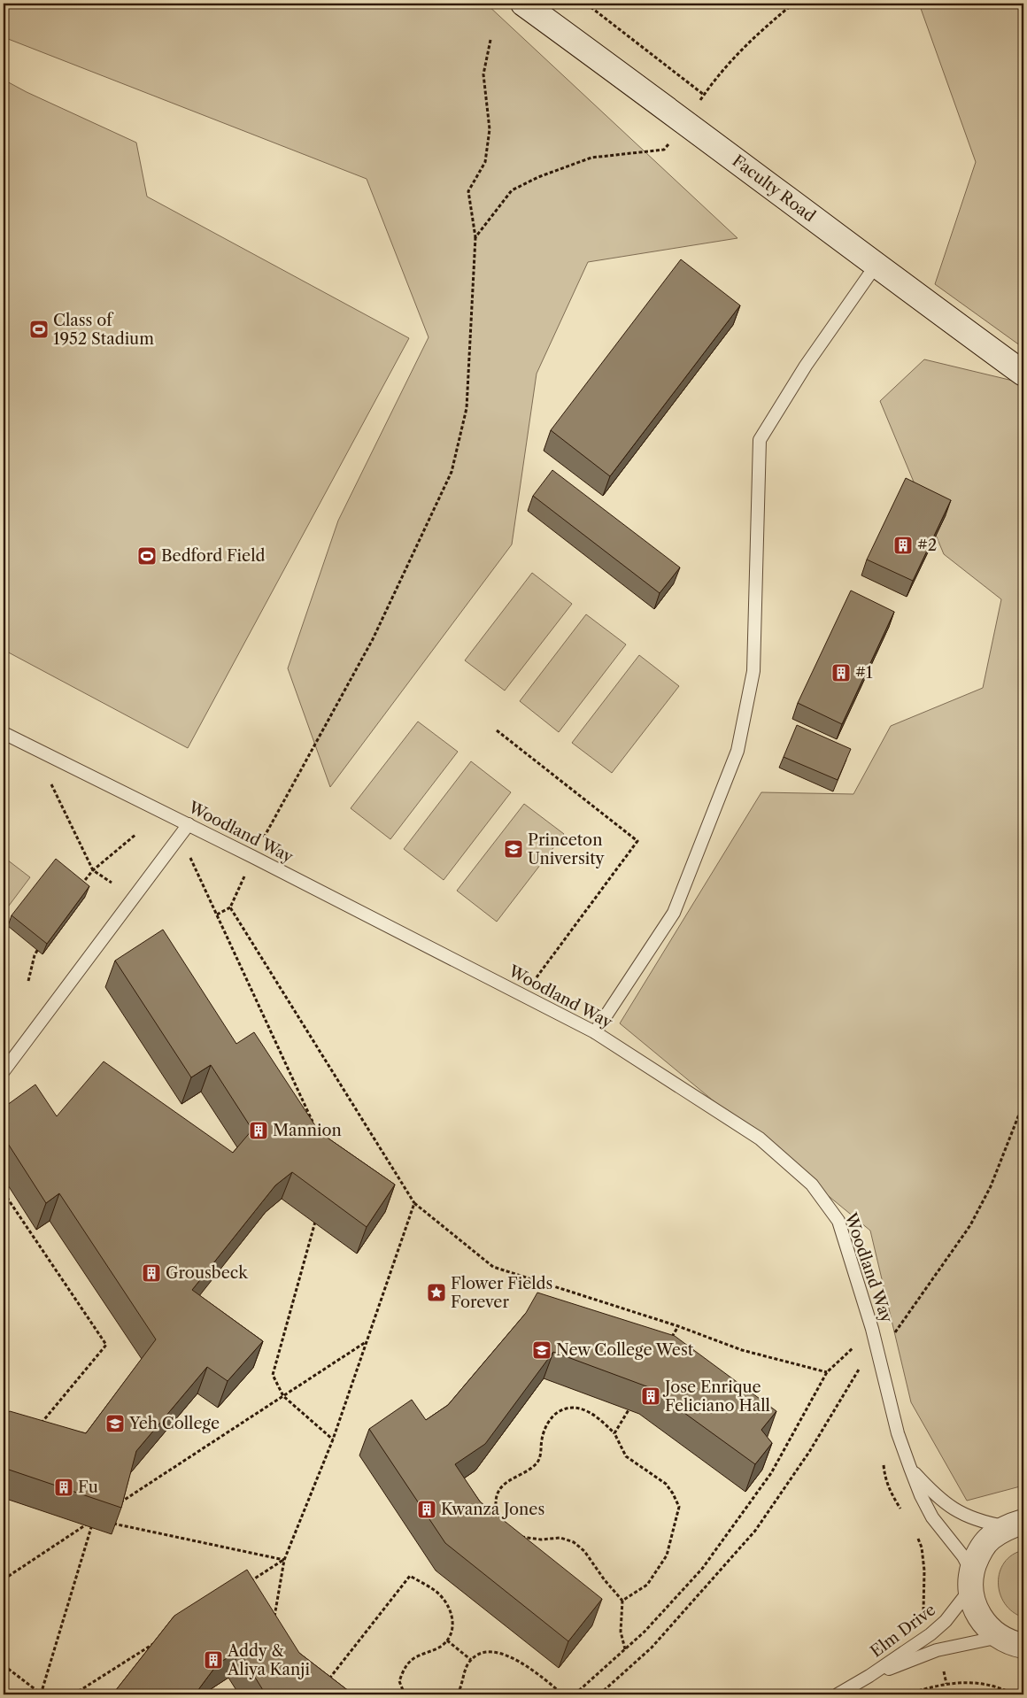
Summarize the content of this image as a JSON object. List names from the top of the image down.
{
  "streets": {
    "street": ["Faculty Road"],
    "lane": ["Woodland Way", "Elm Drive"]
  },
  "crossings": [
    ["Woodland Way", "Elm Drive"]
  ],
  "places": {
    "sports": ["Class of 1952 Stadium", "Bedford Field"],
    "building": [
      "#2",
      "#1",
      "Mannion",
      "Grousbeck",
      "Jose Enrique Feliciano Hall",
      "Fu",
      "Kwanza Jones",
      "Addy & Aliya Kanji"
    ],
    "school or university": ["Princeton University", "New College West", "Yeh College"],
    "place": ["Flower Fields Forever"]
  }
}
